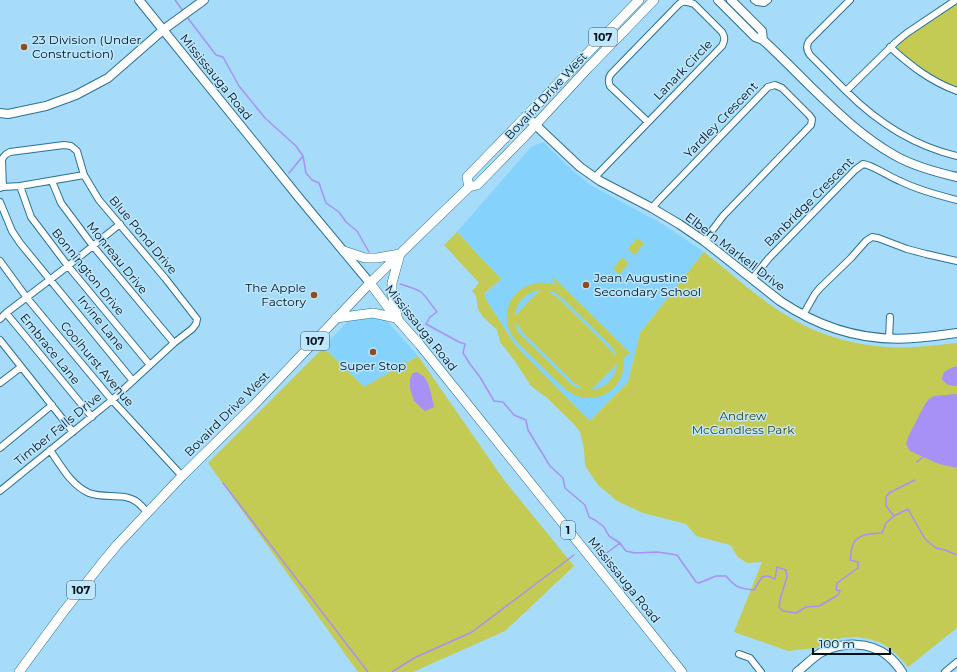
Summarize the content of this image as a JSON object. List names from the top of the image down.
{
  "streets": {
    "main road": [
      "107",
      "Mississauga Road",
      "Bovaird Drive West",
      "1"
    ],
    "street": [
      "Lanark Circle",
      "Yardley Crescent",
      "Banbridge Crescent",
      "Blue Pond Drive",
      "Elbern Markell Drive",
      "Monreau Drive",
      "Bonnington Drive",
      "Irvine Lane",
      "Embrace Lane",
      "Coolhurst Avenue",
      "Timber Falls Drive"
    ]
  },
  "crossings": [
    ["Lanark Circle", "Elbern Markell Drive"],
    ["Mississauga Road", "Bovaird Drive West"],
    ["Bovaird Drive West", "Elbern Markell Drive"],
    ["Bovaird Drive West", "Coolhurst Avenue"],
    ["Yardley Crescent", "Elbern Markell Drive"],
    ["Banbridge Crescent", "Elbern Markell Drive"],
    ["Blue Pond Drive", "Monreau Drive"],
    ["Blue Pond Drive", "Bonnington Drive"],
    ["Blue Pond Drive", "Irvine Lane"],
    ["Blue Pond Drive", "Coolhurst Avenue"],
    ["Blue Pond Drive", "Timber Falls Drive"],
    ["Embrace Lane", "Timber Falls Drive"],
    ["Coolhurst Avenue", "Timber Falls Drive"]
  ],
  "parks": ["Andrew McCandless Park"],
  "places": [
    "23 Division (Under Construction)",
    "Jean Augustine Secondary School",
    "The Apple Factory",
    "Super Stop"
  ],
  "scale_bar": "100 m"
}
